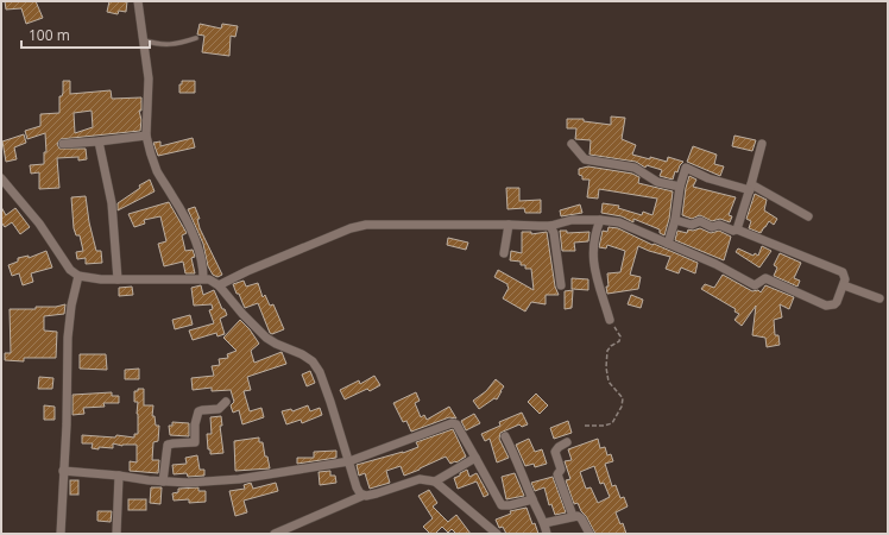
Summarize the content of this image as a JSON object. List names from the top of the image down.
{
  "scale_bar": "100 m"
}
